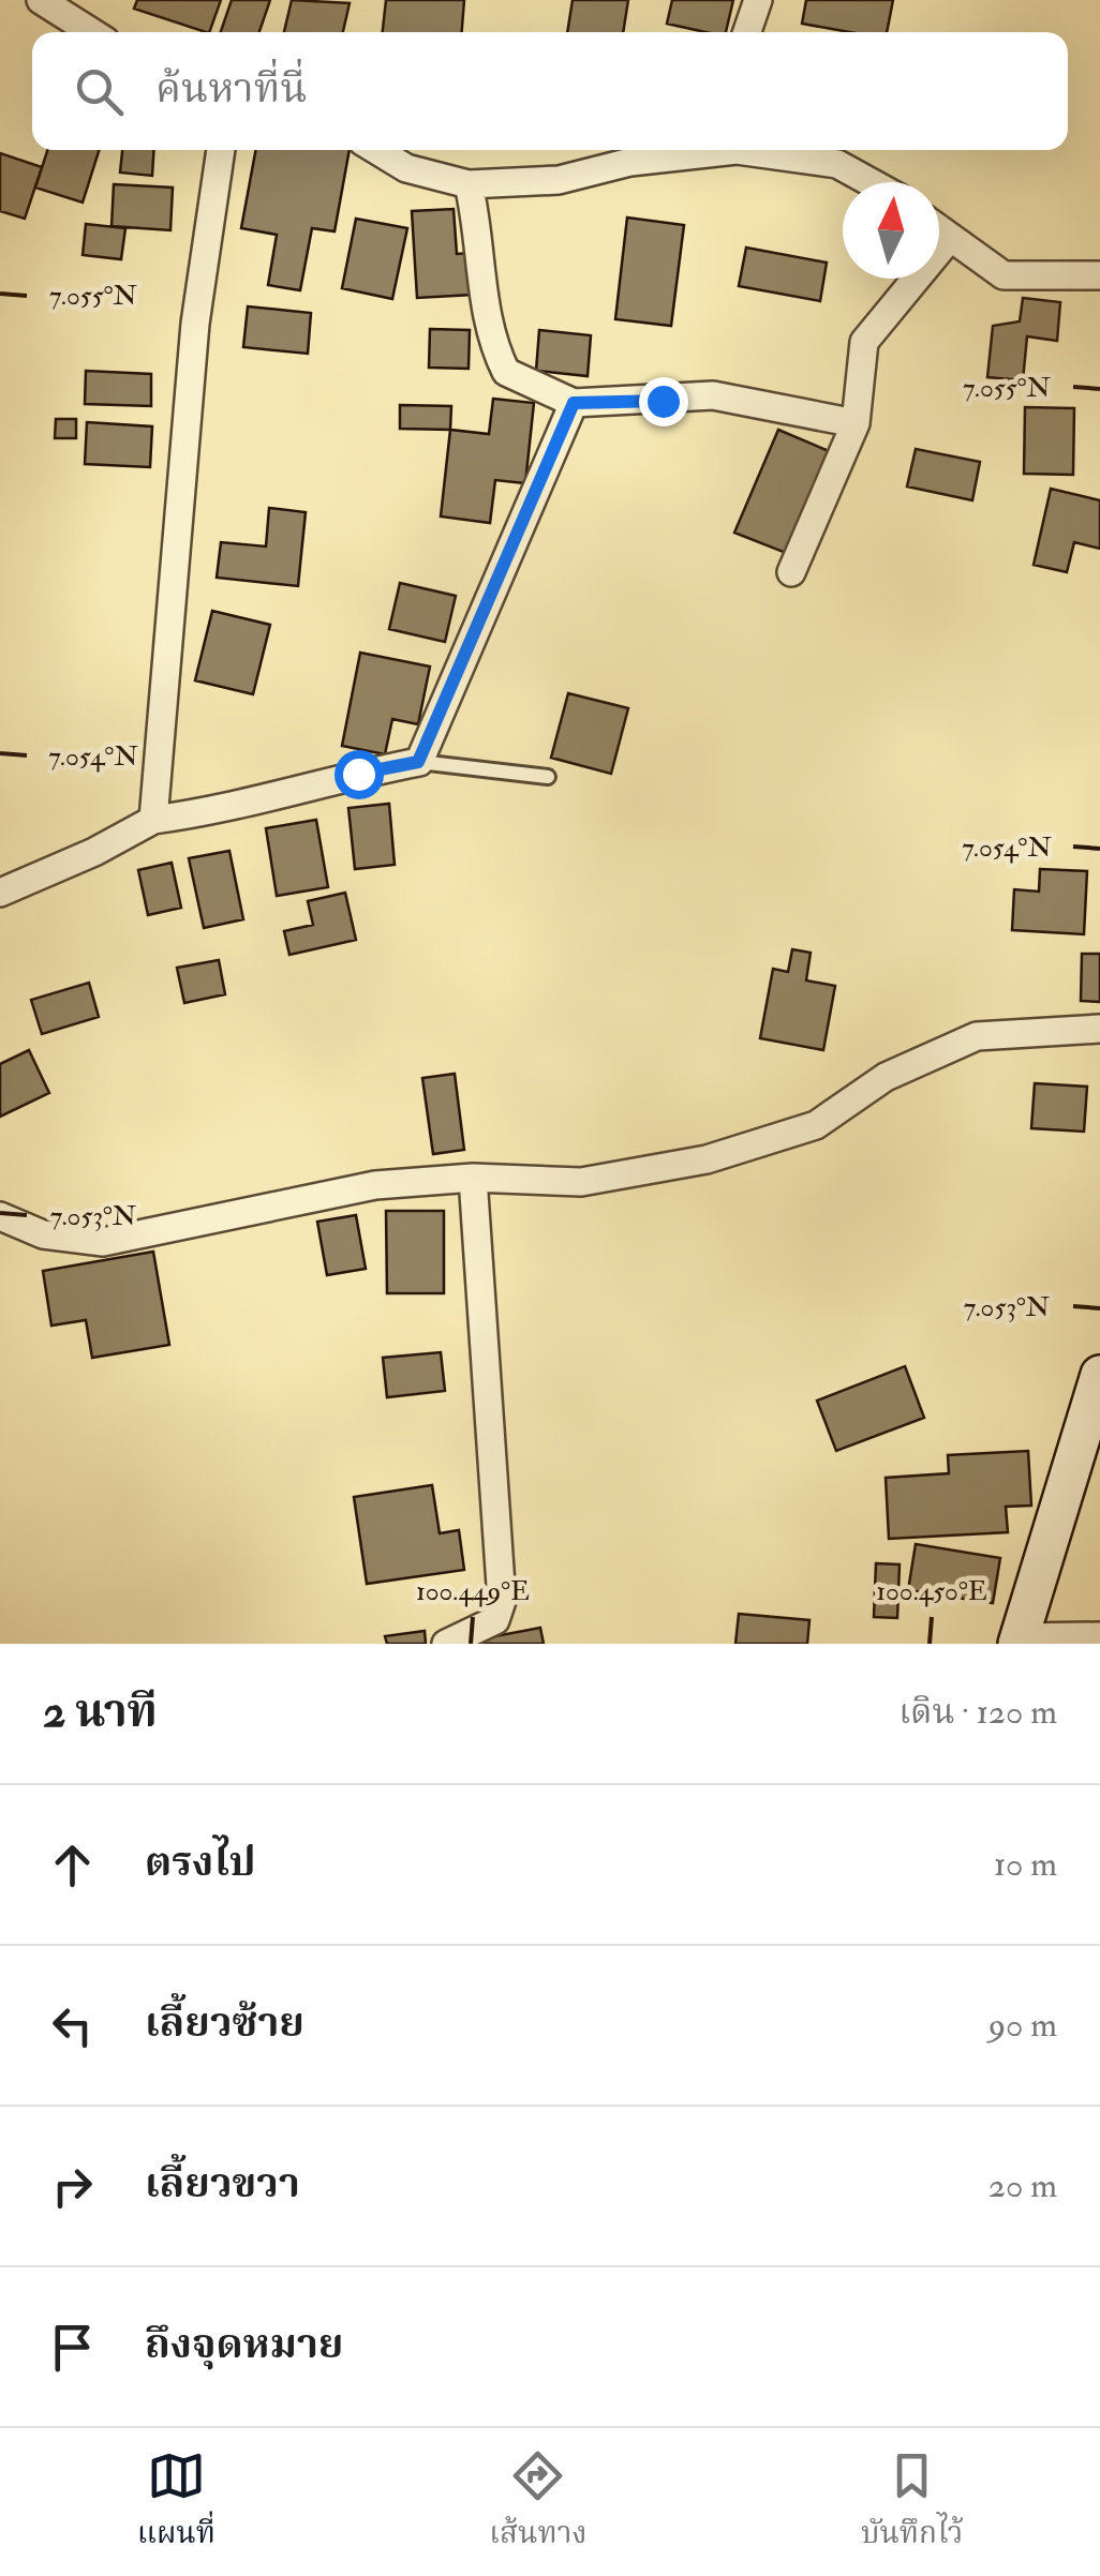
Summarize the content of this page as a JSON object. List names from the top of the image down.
{
  "north": "top",
  "page": {
    "search": "ค้นหาที่นี่",
    "heading": ["2 นาที", "เดิน · 120 m"],
    "list": [
      ["ตรงไป", "10 m"],
      ["เลี้ยวซ้าย", "90 m"],
      ["เลี้ยวขวา", "20 m"],
      "ถึงจุดหมาย"
    ],
    "nav": ["แผนที่", "เส้นทาง", "บันทึกไว้"]
  },
  "coordinates": [
    "7.055°N",
    "7.054°N",
    "7.053°N",
    "100.449°E",
    "100.450°E"
  ]
}
